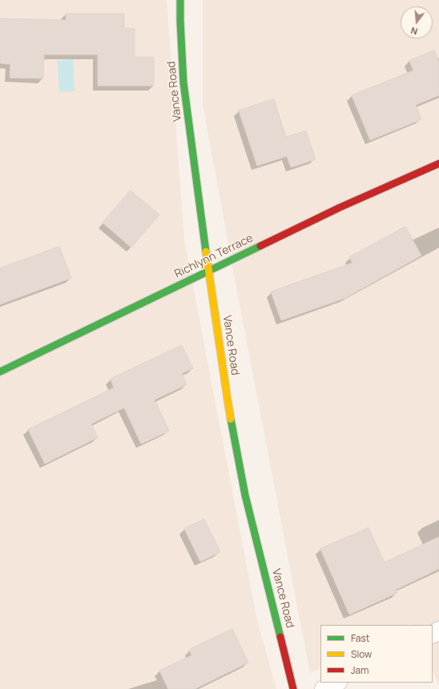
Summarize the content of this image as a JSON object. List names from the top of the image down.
{
  "streets": {
    "street": ["Vance Road", "Richlynn Terrace"]
  },
  "crossings": [
    ["Vance Road", "Richlynn Terrace"]
  ],
  "legend": ["Fast", "Slow", "Jam"],
  "north": "bottom"
}
